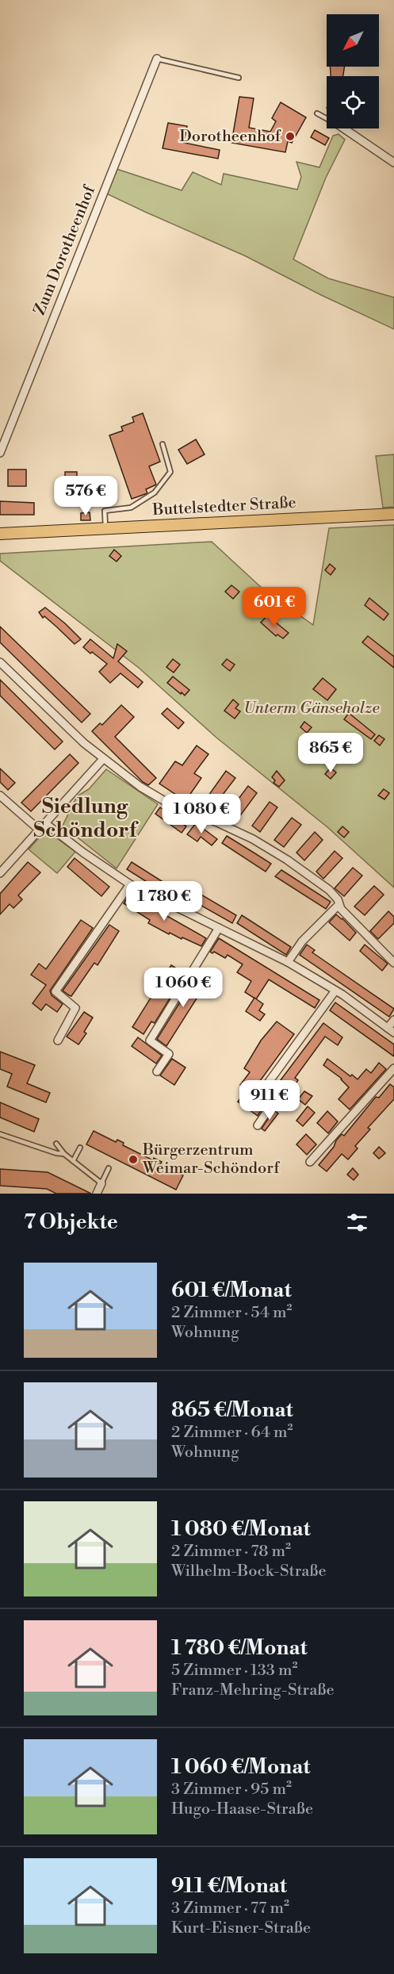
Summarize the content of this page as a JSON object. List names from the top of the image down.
{
  "streets": {
    "main road": ["Buttelstedter Straße"],
    "street": ["Zum Dorotheenhof"]
  },
  "districts": ["Siedlung Schöndorf"],
  "parks": ["Unterm Gänseholze"],
  "places": ["Dorotheenhof", "Bürgerzentrum Weimar-Schöndorf"],
  "north": "bottom left",
  "page": {
    "price": [
      "576 €",
      "601 €",
      "865 €",
      "1 080 €",
      "1 780 €",
      "1 060 €",
      "911 €"
    ],
    "heading": "7 Objekte",
    "list": [
      {
        "name": "601 €/Monat",
        "note": "2 Zimmer · 54 m² · Wohnung"
      },
      {
        "name": "865 €/Monat",
        "note": "2 Zimmer · 64 m² · Wohnung"
      },
      {
        "name": "1 080 €/Monat",
        "note": "2 Zimmer · 78 m² · Wilhelm-Bock-Straße"
      },
      {
        "name": "1 780 €/Monat",
        "note": "5 Zimmer · 133 m² · Franz-Mehring-Straße"
      },
      {
        "name": "1 060 €/Monat",
        "note": "3 Zimmer · 95 m² · Hugo-Haase-Straße"
      },
      {
        "name": "911 €/Monat",
        "note": "3 Zimmer · 77 m² · Kurt-Eisner-Straße"
      }
    ]
  }
}
